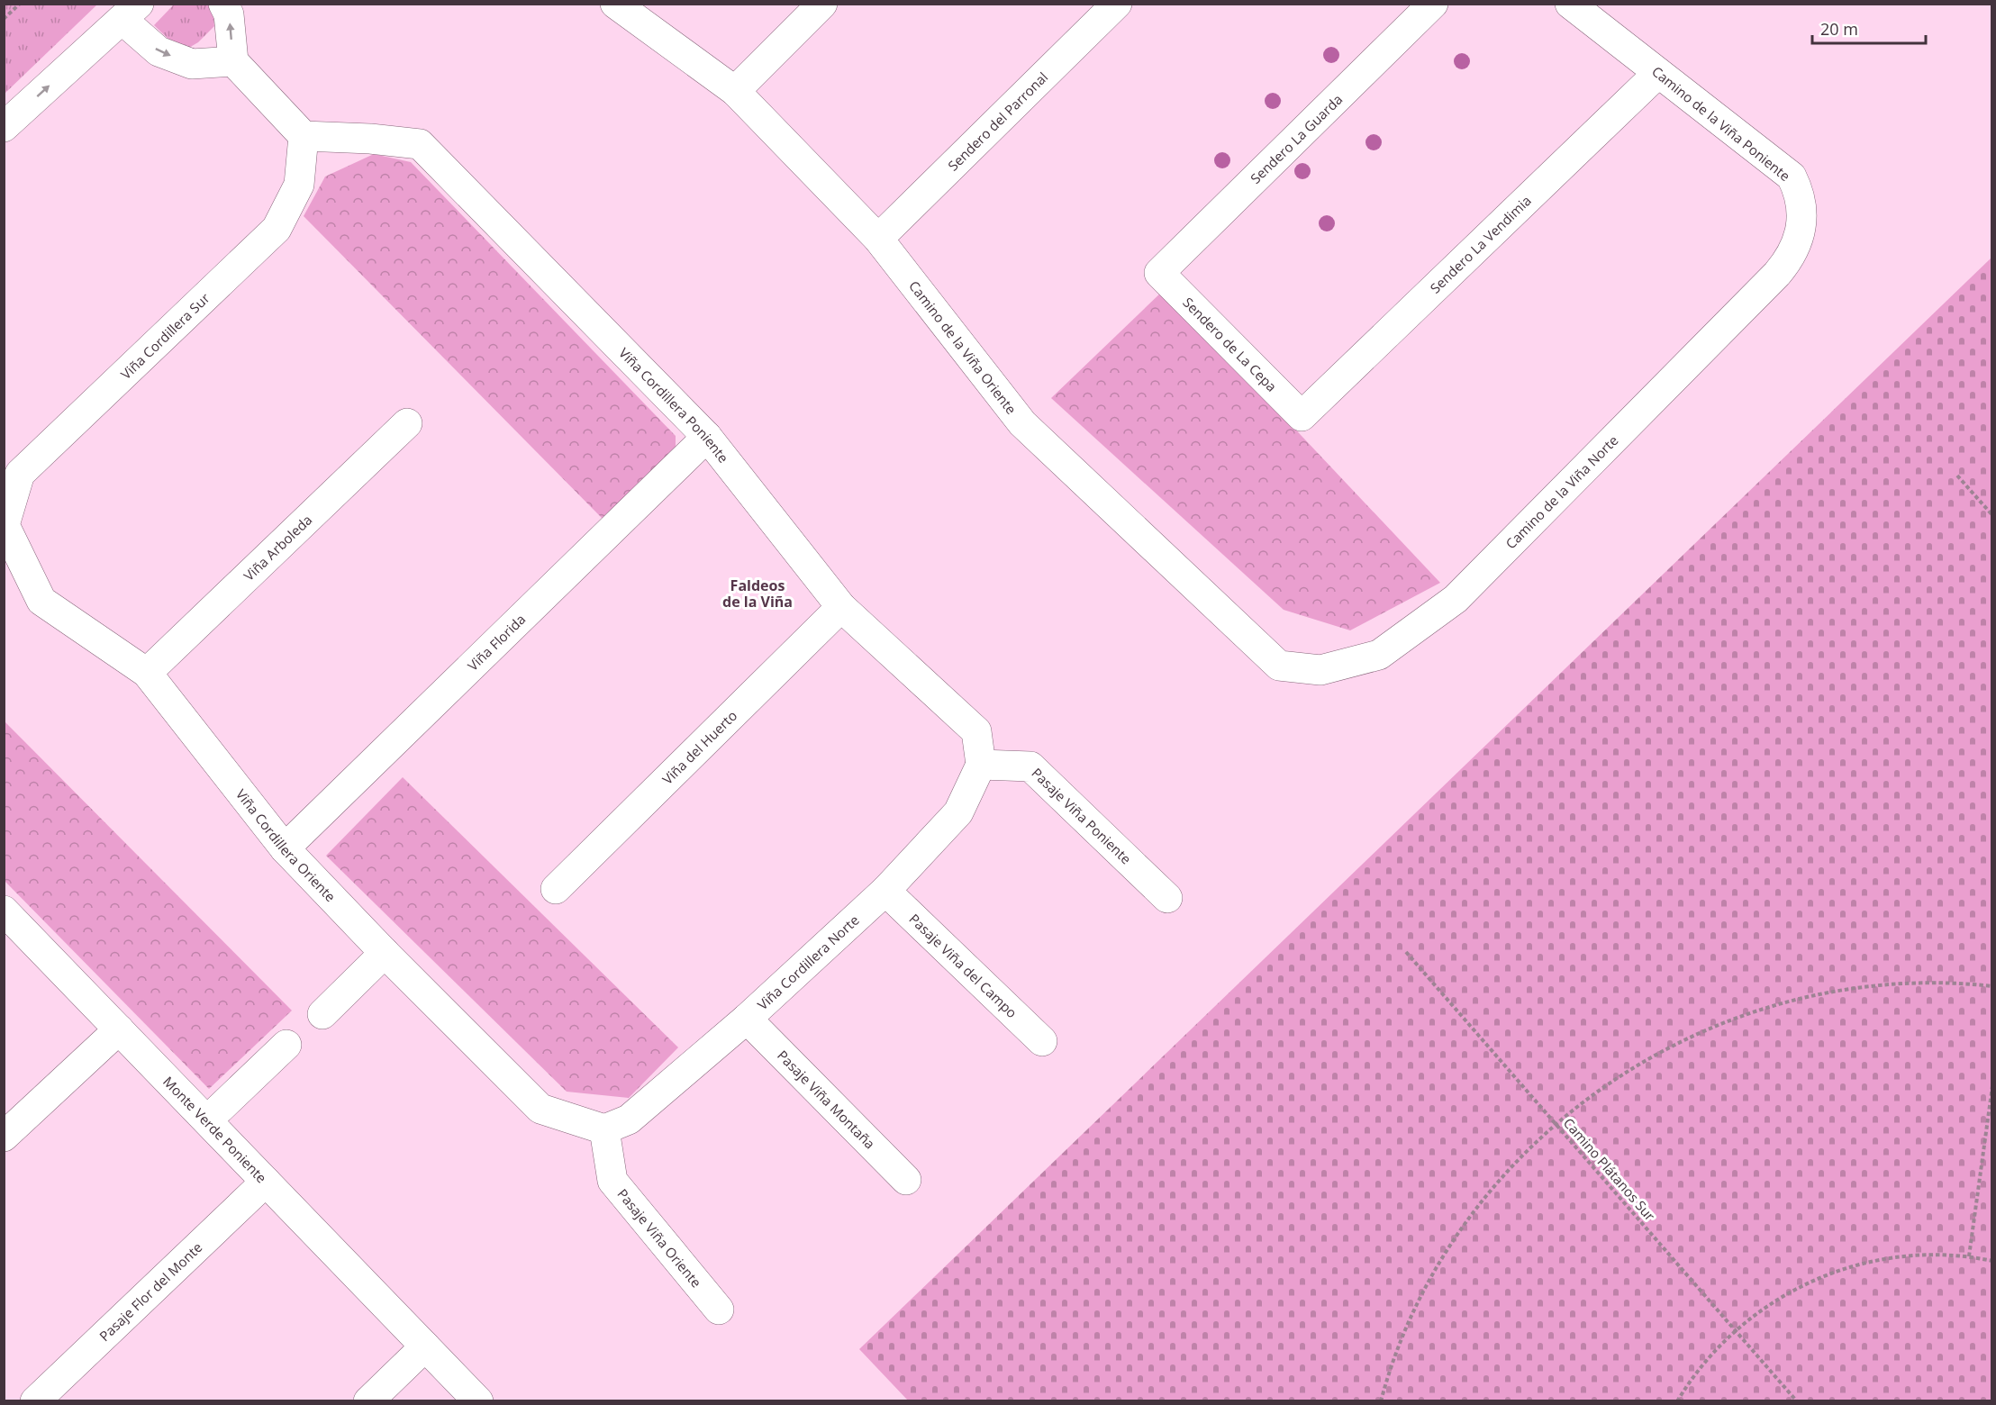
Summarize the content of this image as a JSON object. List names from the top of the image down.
{
  "streets": {
    "street": [
      "Sendero del Parronal",
      "Camino de la Viña Poniente",
      "Sendero La Guarda",
      "Sendero La Vendimia",
      "Viña Cordillera Sur",
      "Sendero de La Cepa",
      "Camino de la Viña Oriente",
      "Viña Cordillera Poniente",
      "Camino de la Viña Norte",
      "Viña Arboleda",
      "Viña Florida",
      "Viña del Huerto",
      "Pasaje Viña Poniente",
      "Viña Cordillera Oriente",
      "Viña Cordillera Norte",
      "Pasaje Viña del Campo",
      "Pasaje Viña Montaña",
      "Monte Verde Poniente",
      "Pasaje Viña Oriente",
      "Pasaje Flor del Monte"
    ],
    "path": ["Camino Plátanos Sur"]
  },
  "crossings": [
    ["Sendero del Parronal", "Camino de la Viña Oriente"],
    ["Camino de la Viña Poniente", "Sendero La Vendimia"],
    ["Camino de la Viña Poniente", "Camino de la Viña Norte"],
    ["Sendero La Guarda", "Sendero de La Cepa"],
    ["Sendero La Vendimia", "Sendero de La Cepa"],
    ["Viña Cordillera Sur", "Viña Cordillera Poniente"],
    ["Viña Cordillera Sur", "Viña Cordillera Oriente"],
    ["Camino de la Viña Oriente", "Camino de la Viña Norte"],
    ["Viña Cordillera Poniente", "Viña Florida"],
    ["Viña Cordillera Poniente", "Viña del Huerto"],
    ["Viña Cordillera Poniente", "Pasaje Viña Poniente"],
    ["Viña Cordillera Poniente", "Viña Cordillera Norte"],
    ["Viña Arboleda", "Viña Cordillera Oriente"],
    ["Viña Florida", "Viña Cordillera Oriente"],
    ["Pasaje Viña Poniente", "Viña Cordillera Norte"],
    ["Viña Cordillera Oriente", "Viña Cordillera Norte"],
    ["Viña Cordillera Oriente", "Pasaje Viña Oriente"],
    ["Viña Cordillera Norte", "Pasaje Viña del Campo"],
    ["Viña Cordillera Norte", "Pasaje Viña Montaña"],
    ["Viña Cordillera Norte", "Pasaje Viña Oriente"],
    ["Monte Verde Poniente", "Pasaje Flor del Monte"]
  ],
  "districts": ["Faldeos de la Viña"],
  "scale_bar": "20 m"
}
